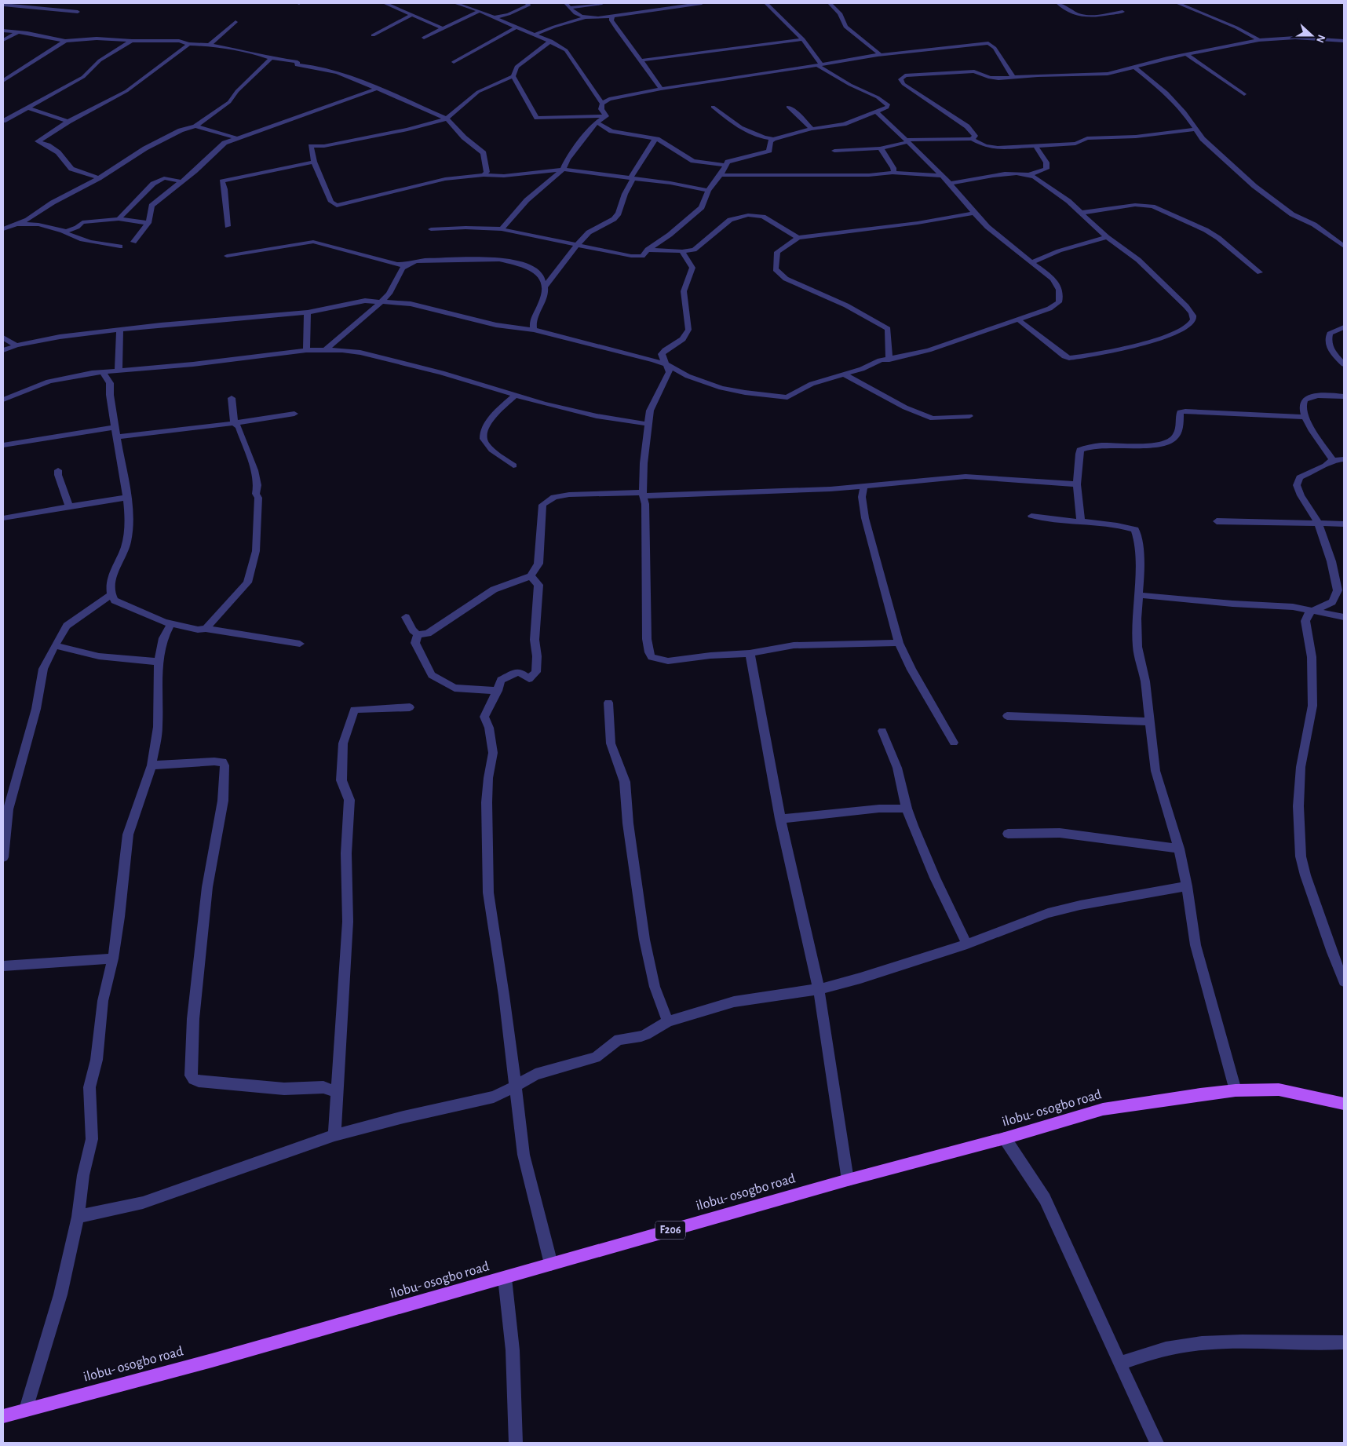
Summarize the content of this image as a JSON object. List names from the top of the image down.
{
  "streets": {
    "main road": ["ilobu- osogbo road", "F206"]
  },
  "north": "right"
}
